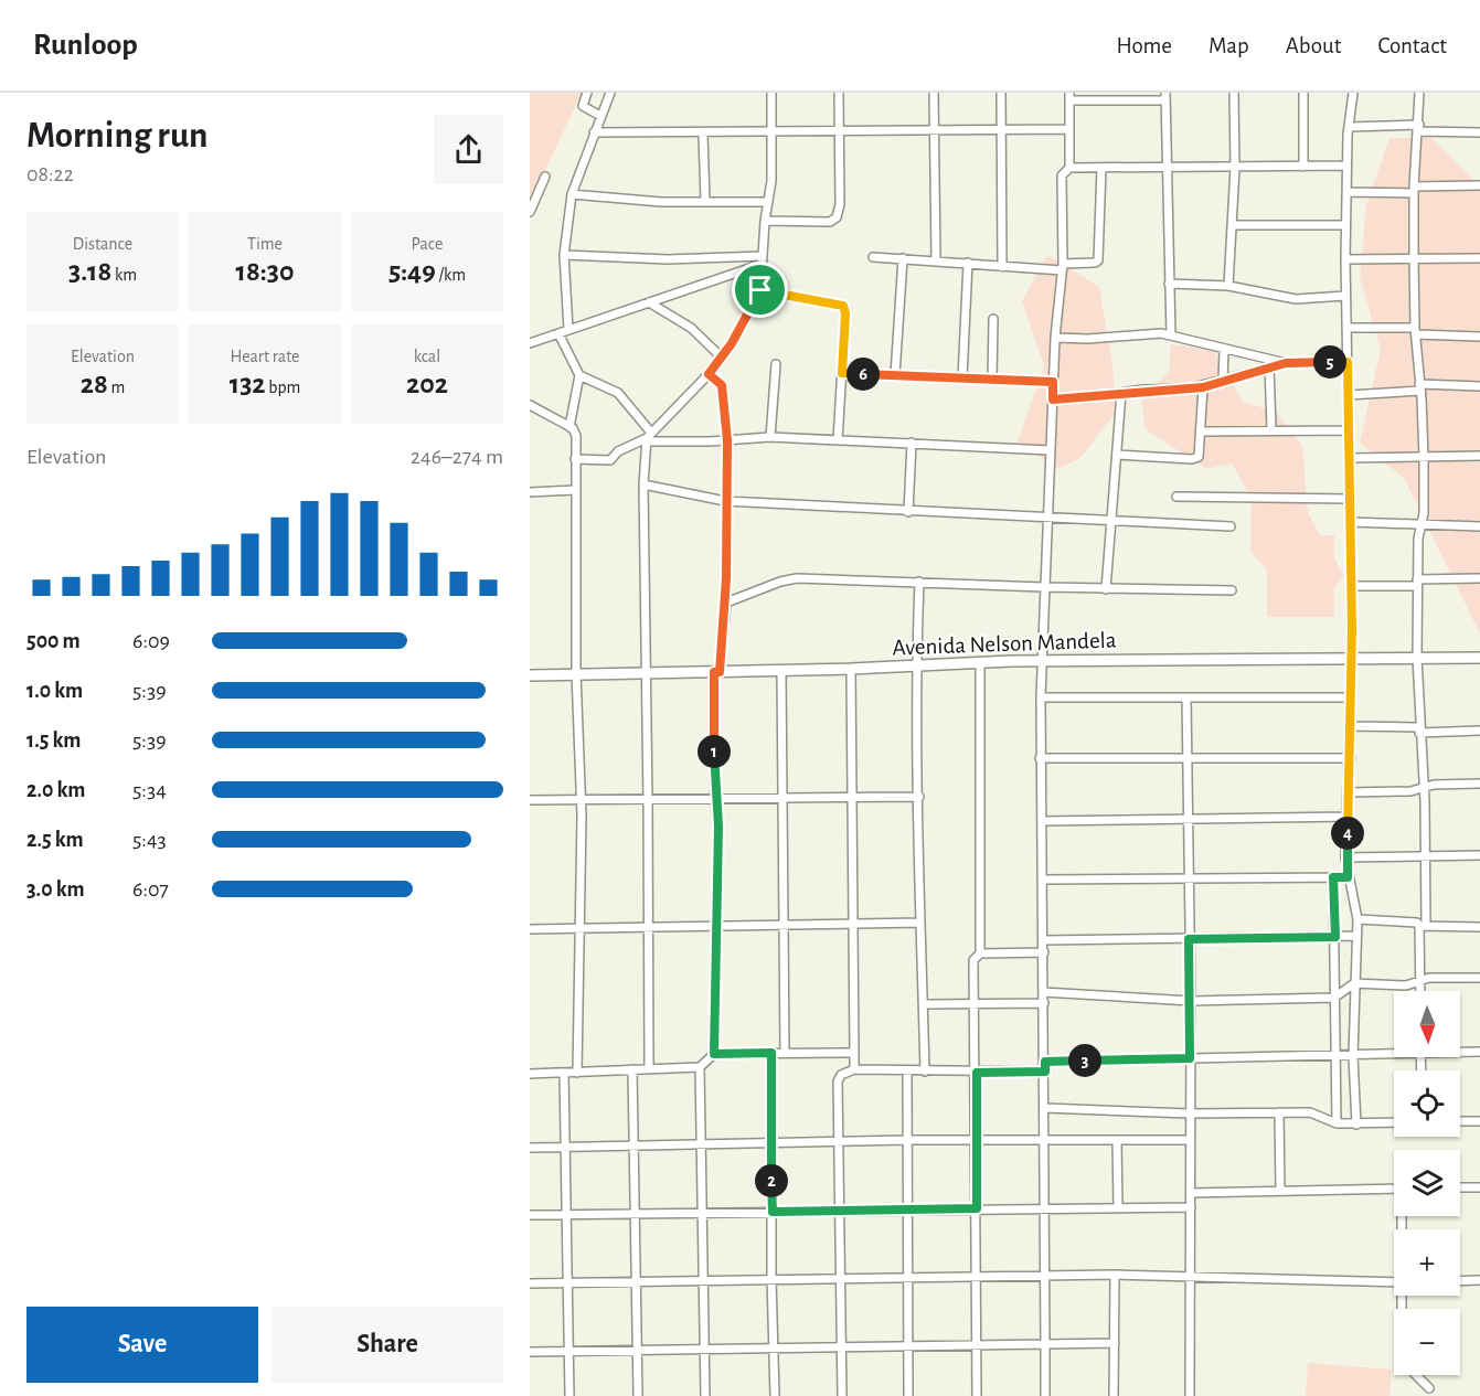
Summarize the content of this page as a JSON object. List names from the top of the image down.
{
  "streets": {
    "street": ["Avenida Nelson Mandela"]
  },
  "north": "bottom",
  "page": {
    "header": "Runloop",
    "nav": [
      "Home",
      "Map",
      "About",
      "Contact"
    ],
    "heading": ["Morning run", "08:22"],
    "stats": [
      ["Distance", "3.18 km"],
      ["Time", "18:30"],
      ["Pace", "5:49 /km"],
      ["Elevation", "28 m"],
      ["Heart rate", "132 bpm"],
      ["kcal", "202"]
    ],
    "pins": [
      "5",
      "6",
      "1",
      "4",
      "3",
      "2"
    ],
    "chart": ["Elevation", "246–274 m"],
    "list": [
      {
        "name": "500 m",
        "note": "6:09"
      },
      {
        "name": "1.0 km",
        "note": "5:39"
      },
      {
        "name": "1.5 km",
        "note": "5:39"
      },
      {
        "name": "2.0 km",
        "note": "5:34"
      },
      {
        "name": "2.5 km",
        "note": "5:43"
      },
      {
        "name": "3.0 km",
        "note": "6:07"
      }
    ],
    "map_buttons": ["+", "−"],
    "buttons": ["Save", "Share"]
  }
}
